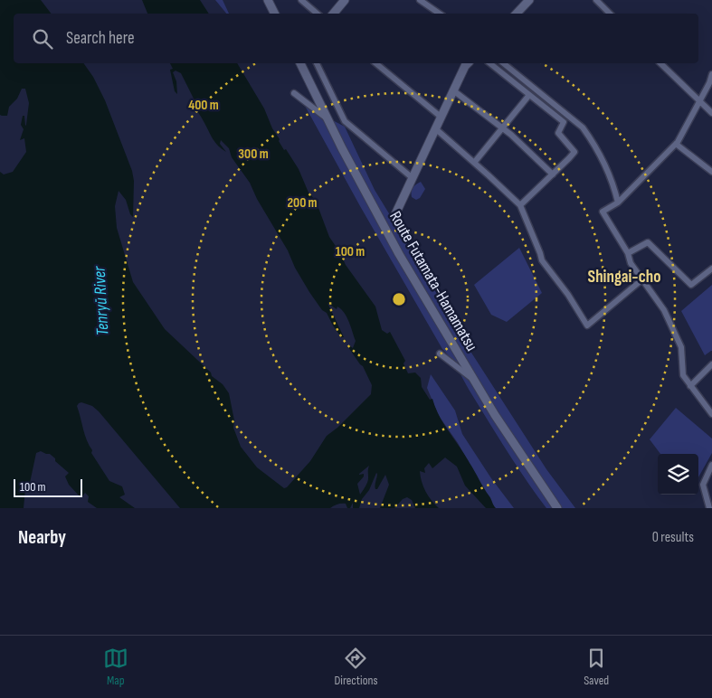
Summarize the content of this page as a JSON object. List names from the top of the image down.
{
  "streets": {
    "main road": ["Route Futamata-Hamamatsu"]
  },
  "districts": ["Shingai-cho"],
  "water": ["Tenryū River"],
  "scale_bar": "100 m",
  "page": {
    "search": "Search here",
    "scale": "100 m",
    "heading": ["Nearby", "0 results"],
    "nav": ["Map", "Directions", "Saved"]
  },
  "rings": [
    "400 m",
    "300 m",
    "200 m",
    "100 m"
  ]
}
